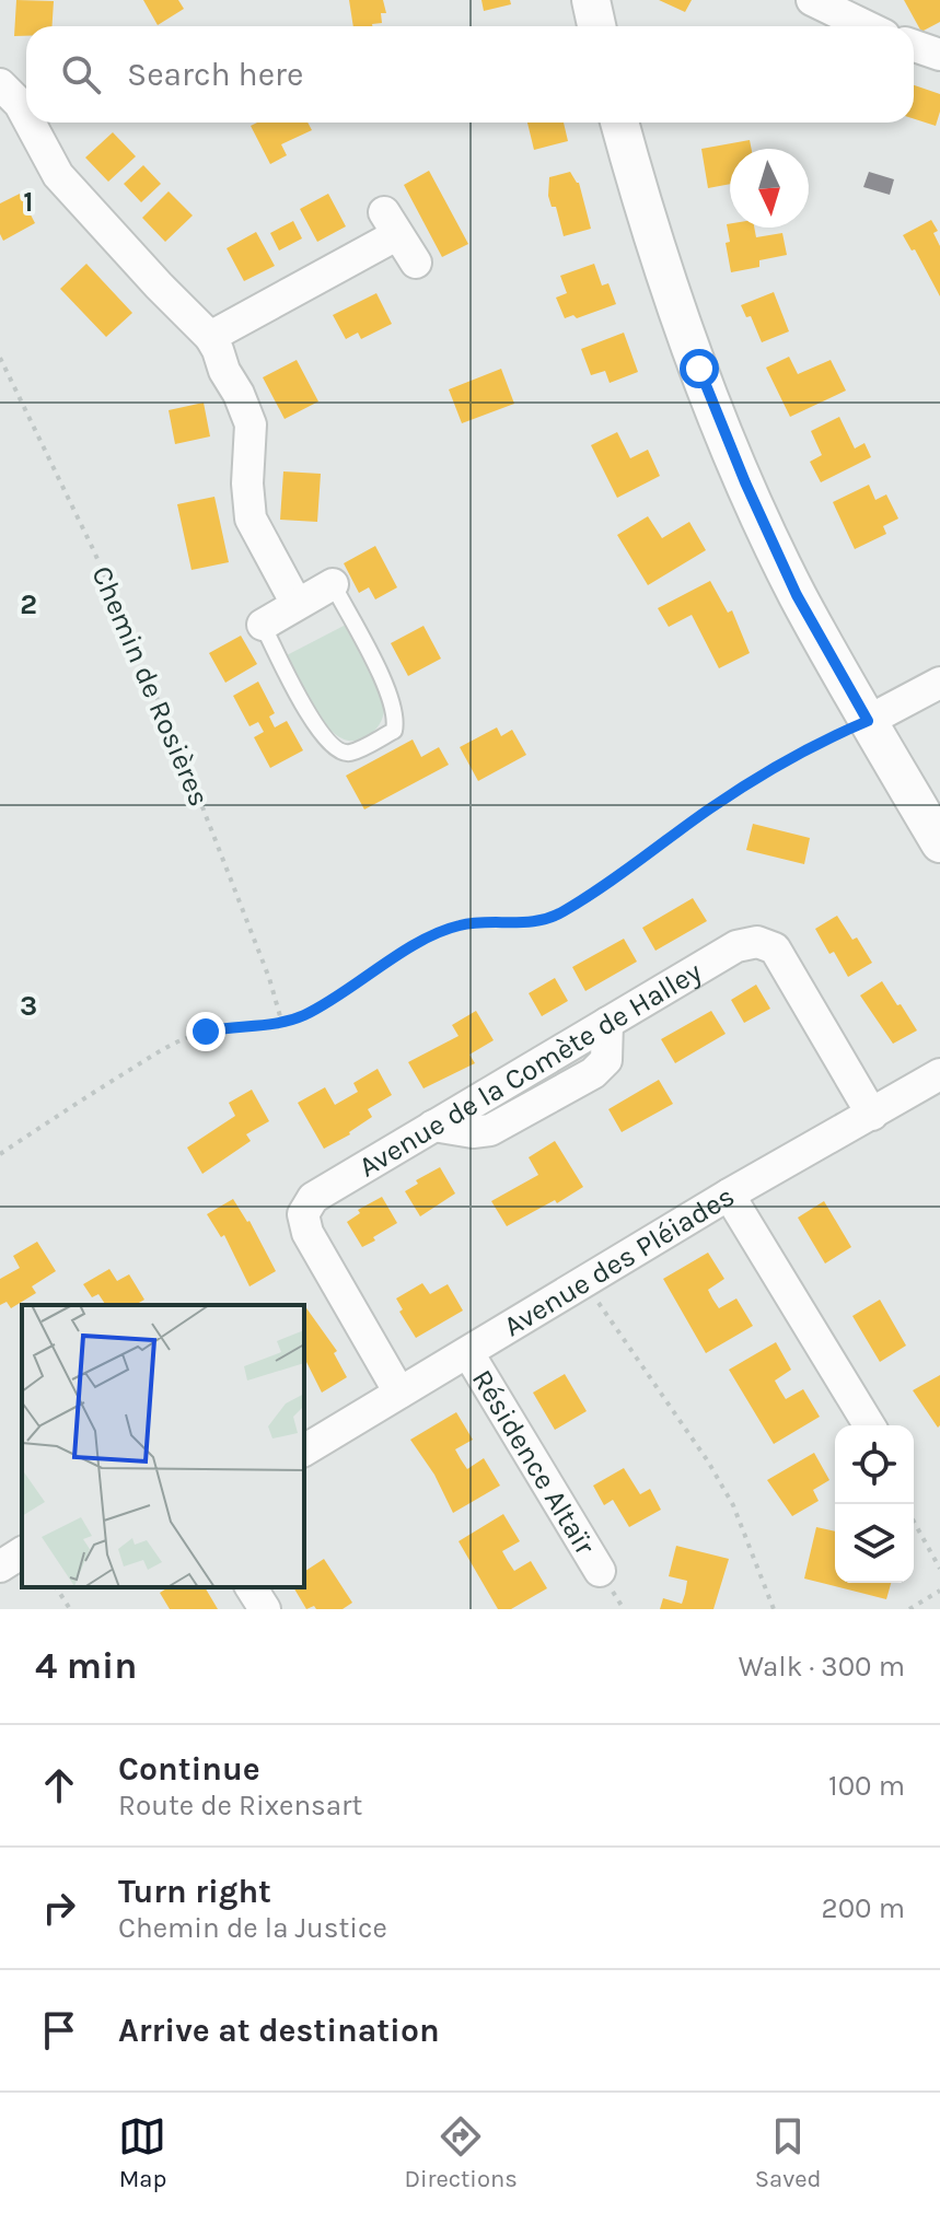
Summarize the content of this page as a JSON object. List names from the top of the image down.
{
  "streets": {
    "street": ["Avenue de la Comète de Halley", "Avenue des Pléiades", "Résidence Altaïr"],
    "path": ["Chemin de Rosières"]
  },
  "crossings": [
    ["Avenue de la Comète de Halley", "Avenue des Pléiades"],
    ["Avenue des Pléiades", "Résidence Altaïr"]
  ],
  "north": "bottom",
  "page": {
    "search": "Search here",
    "heading": ["4 min", "Walk · 300 m"],
    "list": [
      ["Continue", "Route de Rixensart", "100 m"],
      ["Turn right", "Chemin de la Justice", "200 m"],
      "Arrive at destination"
    ],
    "nav": ["Map", "Directions", "Saved"]
  },
  "grid": {
    "rows": ["1", "2", "3"]
  }
}
